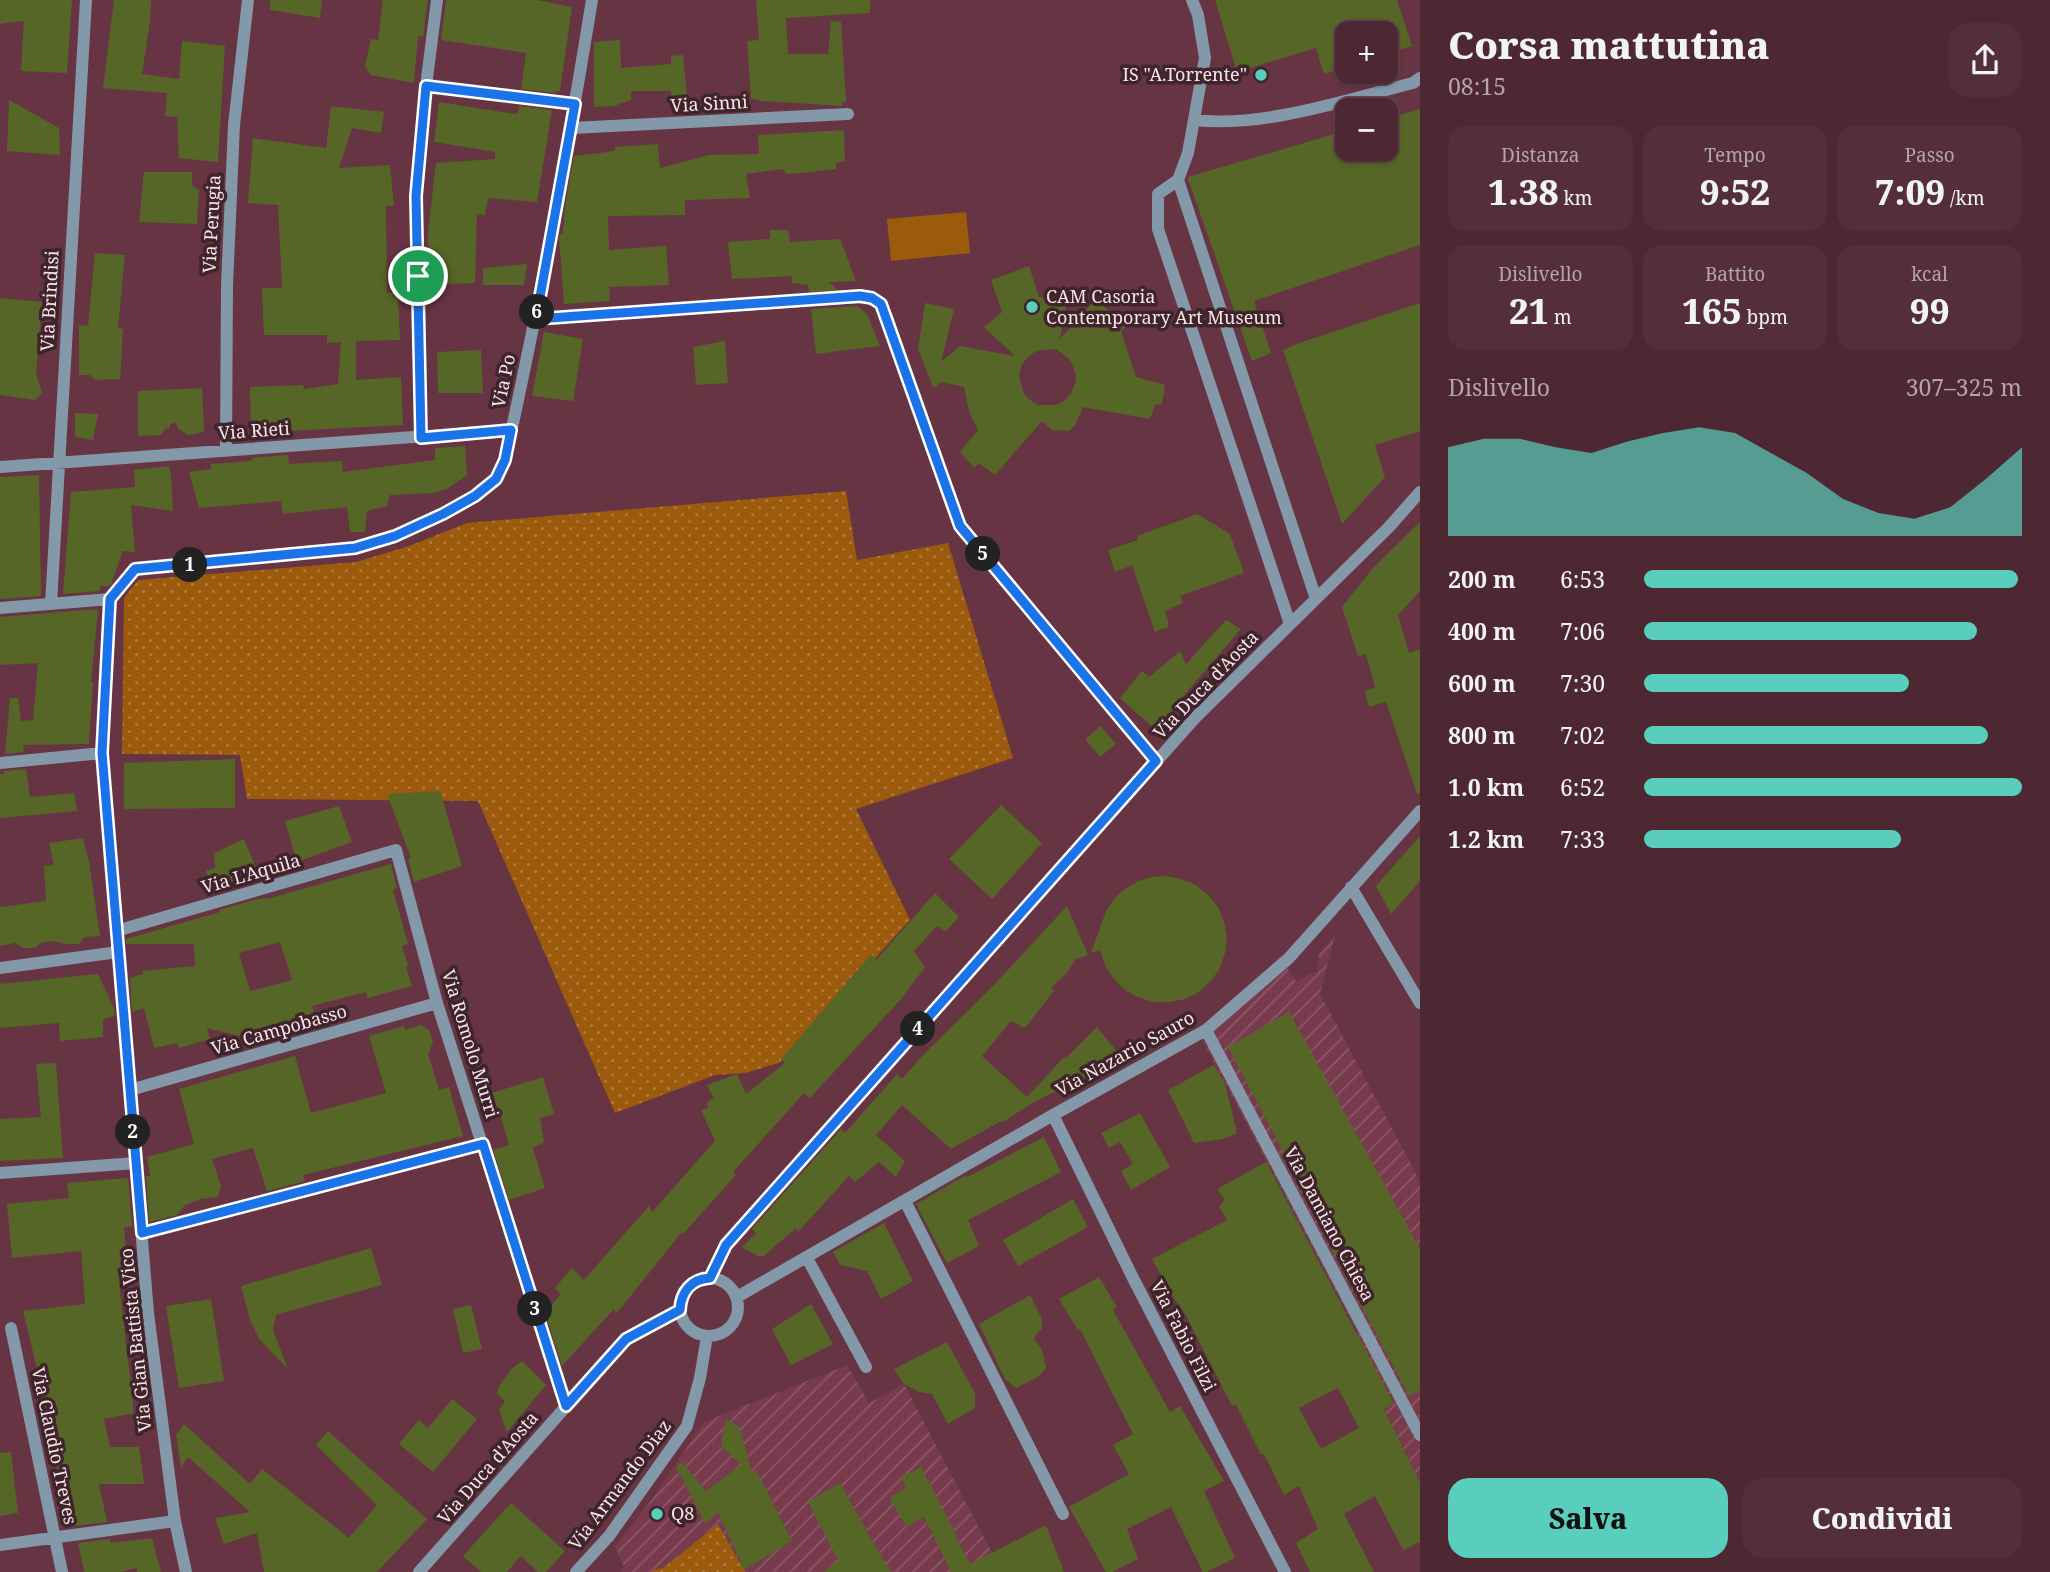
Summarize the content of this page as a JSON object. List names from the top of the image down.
{
  "streets": {
    "street": [
      "Via Sinni",
      "Via Perugia",
      "Via Brindisi",
      "Via Po",
      "Via Rieti",
      "Via Duca d'Aosta",
      "Via L'Aquila",
      "Via Campobasso",
      "Via Romolo Murri",
      "Via Nazario Sauro",
      "Via Damiano Chiesa",
      "Via Fabio Filzi",
      "Via Gian Battista Vico",
      "Via Claudio Treves",
      "Via Armando Diaz"
    ]
  },
  "crossings": [
    ["Via Sinni", "Via Po"],
    ["Via Perugia", "Via Rieti"],
    ["Via Brindisi", "Via Rieti"],
    ["Via Po", "Via Rieti"],
    ["Via Po", "Via Gian Battista Vico"],
    ["Via Duca d'Aosta", "Via Romolo Murri"],
    ["Via Duca d'Aosta", "Via Nazario Sauro"],
    ["Via Duca d'Aosta", "Via Armando Diaz"],
    ["Via L'Aquila", "Via Romolo Murri"],
    ["Via L'Aquila", "Via Gian Battista Vico"],
    ["Via Campobasso", "Via Romolo Murri"],
    ["Via Campobasso", "Via Gian Battista Vico"],
    ["Via Nazario Sauro", "Via Damiano Chiesa"],
    ["Via Nazario Sauro", "Via Fabio Filzi"],
    ["Via Nazario Sauro", "Via Armando Diaz"]
  ],
  "places": ["IS \"A.Torrente\"", "CAM Casoria Contemporary Art Museum", "Q8"],
  "page": {
    "heading": ["Corsa mattutina", "08:15"],
    "map_buttons": ["+", "−"],
    "stats": [
      ["Distanza", "1.38 km"],
      ["Tempo", "9:52"],
      ["Passo", "7:09 /km"],
      ["Dislivello", "21 m"],
      ["Battito", "165 bpm"],
      ["kcal", "99"]
    ],
    "pins": [
      "6",
      "5",
      "1",
      "4",
      "2",
      "3"
    ],
    "chart": ["Dislivello", "307–325 m"],
    "list": [
      {
        "name": "200 m",
        "note": "6:53"
      },
      {
        "name": "400 m",
        "note": "7:06"
      },
      {
        "name": "600 m",
        "note": "7:30"
      },
      {
        "name": "800 m",
        "note": "7:02"
      },
      {
        "name": "1.0 km",
        "note": "6:52"
      },
      {
        "name": "1.2 km",
        "note": "7:33"
      }
    ],
    "buttons": ["Salva", "Condividi"]
  }
}
